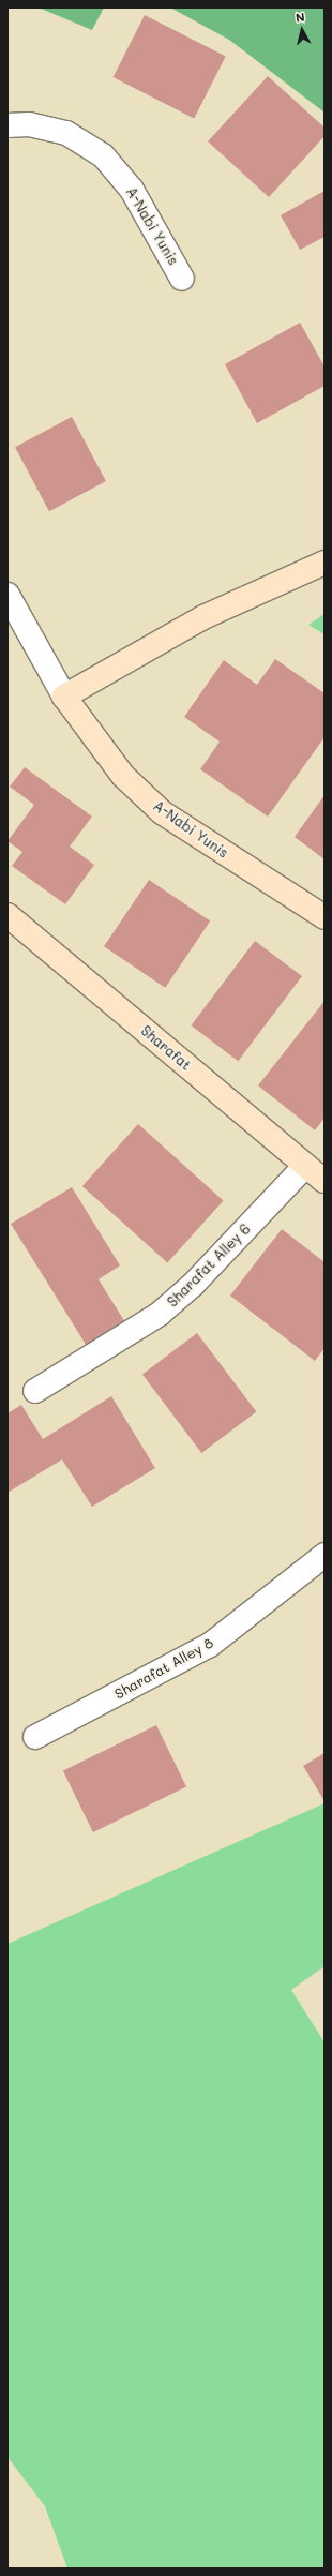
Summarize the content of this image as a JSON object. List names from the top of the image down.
{
  "streets": {
    "street": [
      "A-Nabi Yunis",
      "Sharafat",
      "Sharafat Alley 6",
      "Sharafat Alley 8"
    ]
  },
  "crossings": [
    ["Sharafat", "Sharafat Alley 6"]
  ],
  "north": "top"
}
